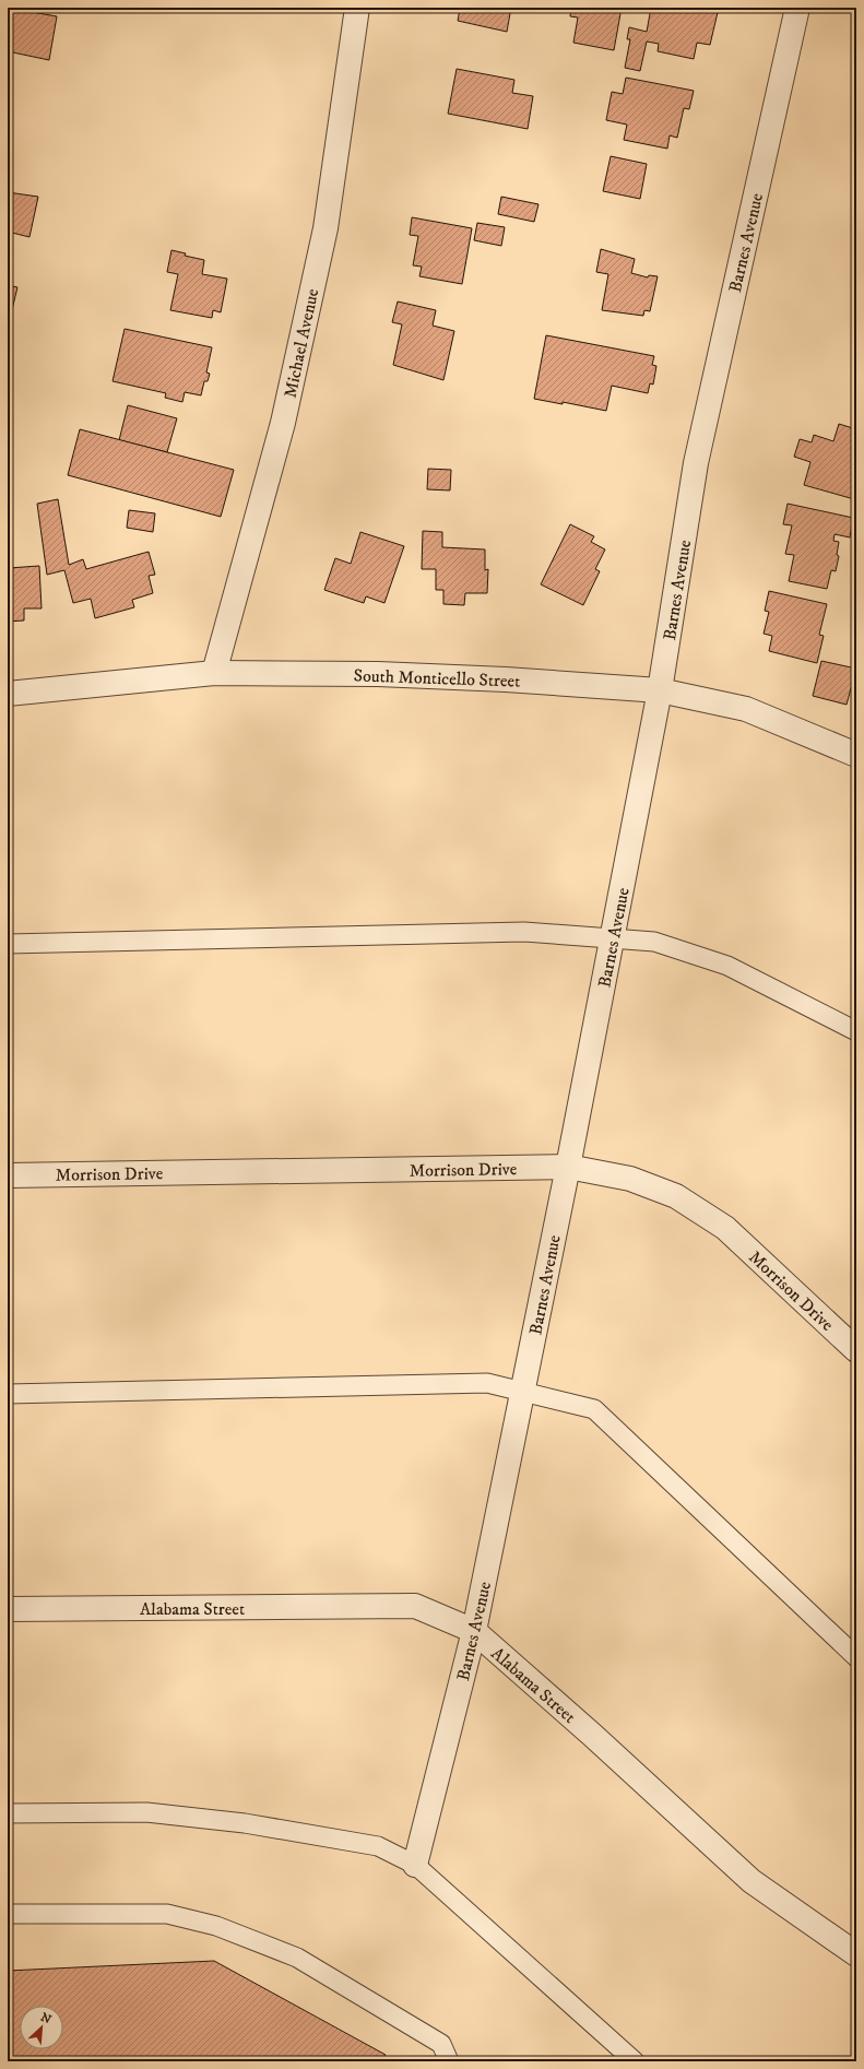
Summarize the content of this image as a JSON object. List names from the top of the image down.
{
  "streets": {
    "street": [
      "Barnes Avenue",
      "Michael Avenue",
      "South Monticello Street",
      "Morrison Drive",
      "Alabama Street"
    ]
  },
  "crossings": [
    ["Barnes Avenue", "South Monticello Street"],
    ["Barnes Avenue", "Morrison Drive"],
    ["Barnes Avenue", "Alabama Street"],
    ["Michael Avenue", "South Monticello Street"]
  ],
  "north": "top right"
}
